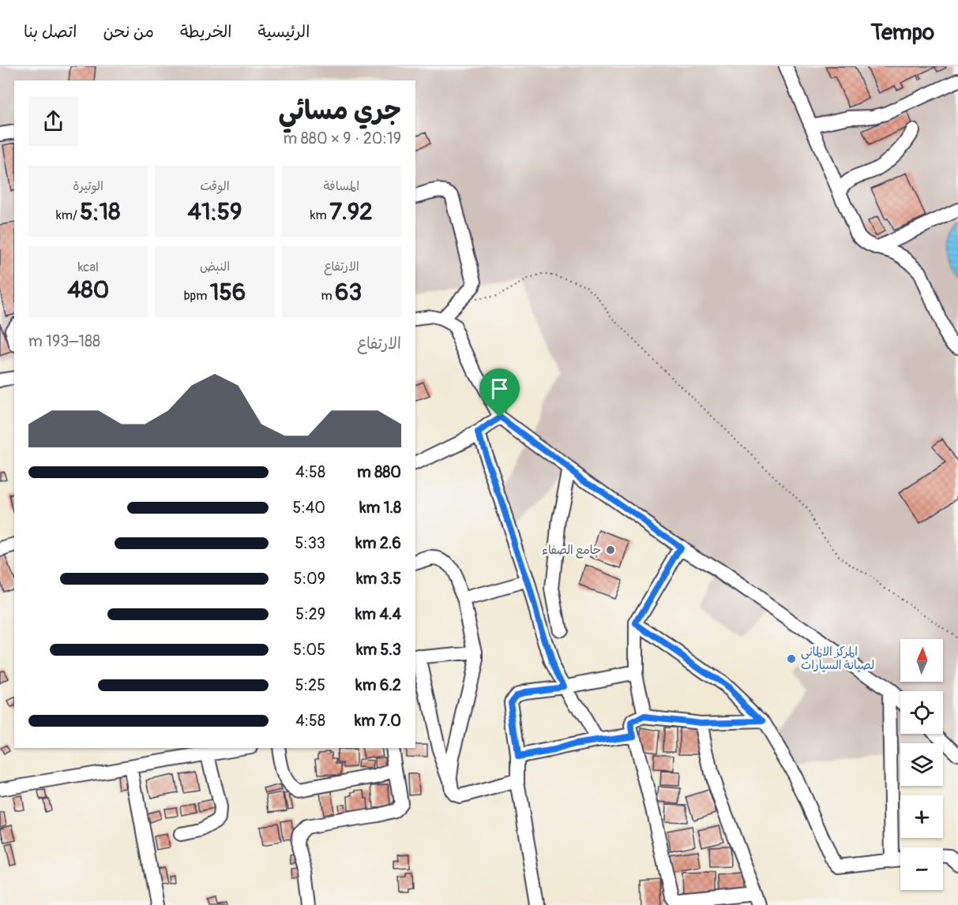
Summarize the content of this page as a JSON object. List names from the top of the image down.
{
  "places": ["جامع الصفاء", "المركز الالماني لصيانة السيارات"],
  "north": "top",
  "page": {
    "header": "Tempo",
    "nav": [
      "الرئيسية",
      "الخريطة",
      "من نحن",
      "اتصل بنا"
    ],
    "heading": ["جري مسائي", "20:19 · 9 × 880 m"],
    "stats": [
      ["المسافة", "7.92 km"],
      ["الوقت", "41:59"],
      ["الوتيرة", "5:18 /km"],
      ["الارتفاع", "63 m"],
      ["النبض", "156 bpm"],
      ["kcal", "480"]
    ],
    "chart": ["الارتفاع", "188–193 m"],
    "list": [
      {
        "name": "880 m",
        "note": "4:58"
      },
      {
        "name": "1.8 km",
        "note": "5:40"
      },
      {
        "name": "2.6 km",
        "note": "5:33"
      },
      {
        "name": "3.5 km",
        "note": "5:09"
      },
      {
        "name": "4.4 km",
        "note": "5:29"
      },
      {
        "name": "5.3 km",
        "note": "5:05"
      },
      {
        "name": "6.2 km",
        "note": "5:25"
      },
      {
        "name": "7.0 km",
        "note": "4:58"
      }
    ],
    "map_buttons": ["+", "−"]
  }
}
